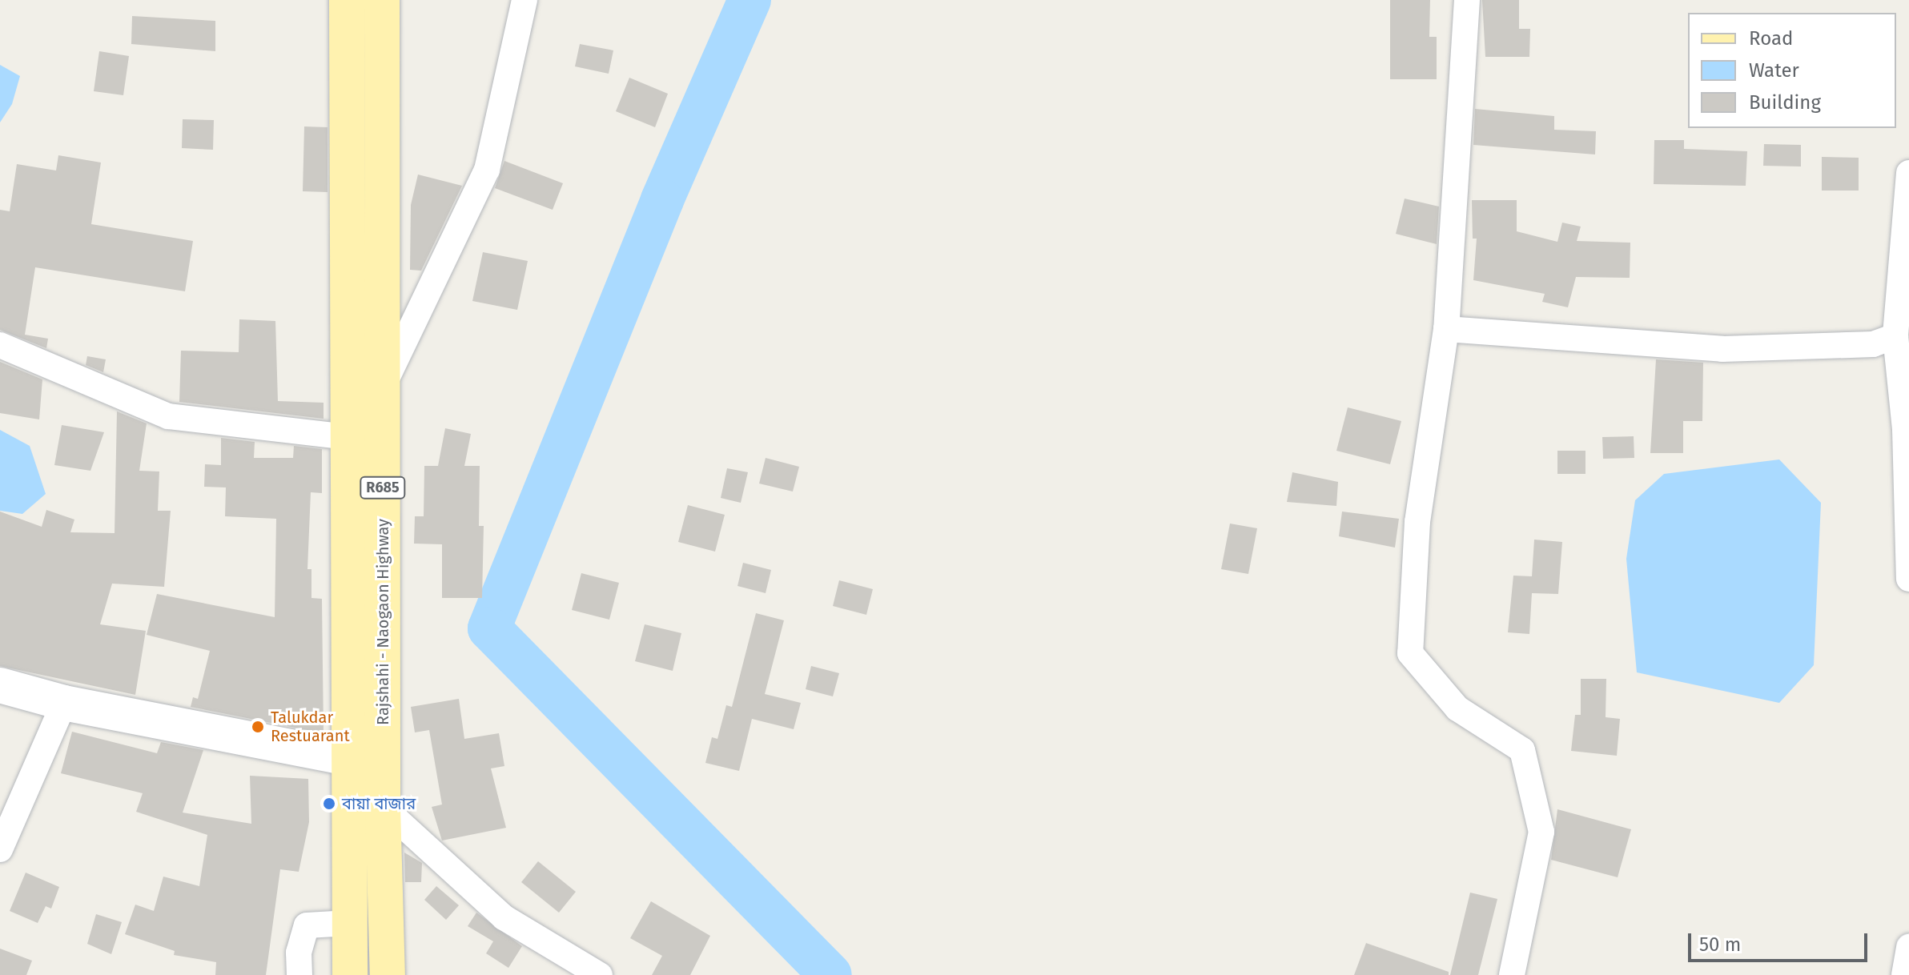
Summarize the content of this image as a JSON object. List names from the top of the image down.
{
  "streets": {
    "main road": ["R685", "Rajshahi - Naogaon Highway"]
  },
  "places": ["Talukdar Restuarant", "বায়া বাজার"],
  "legend": ["Road", "Water", "Building"],
  "scale_bar": "50 m"
}
